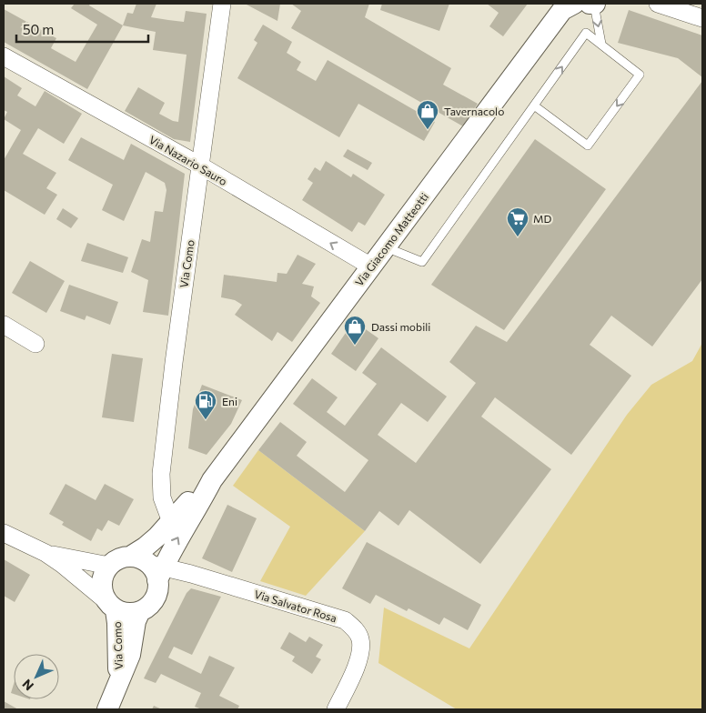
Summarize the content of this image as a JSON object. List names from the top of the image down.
{
  "streets": {
    "street": [
      "Via Nazario Sauro",
      "Via Giacomo Matteotti",
      "Via Como",
      "Via Salvator Rosa"
    ]
  },
  "crossings": [
    ["Via Nazario Sauro", "Via Giacomo Matteotti"],
    ["Via Nazario Sauro", "Via Como"],
    ["Via Giacomo Matteotti", "Via Como"],
    ["Via Giacomo Matteotti", "Via Salvator Rosa"],
    ["Via Como", "Via Salvator Rosa"]
  ],
  "one_way": ["Via Nazario Sauro"],
  "places": {
    "shop": ["Tavernacolo", "Dassi mobili"],
    "supermarket": ["MD"],
    "fuel station": ["Eni"]
  },
  "scale_bar": "50 m",
  "north": "bottom left"
}
